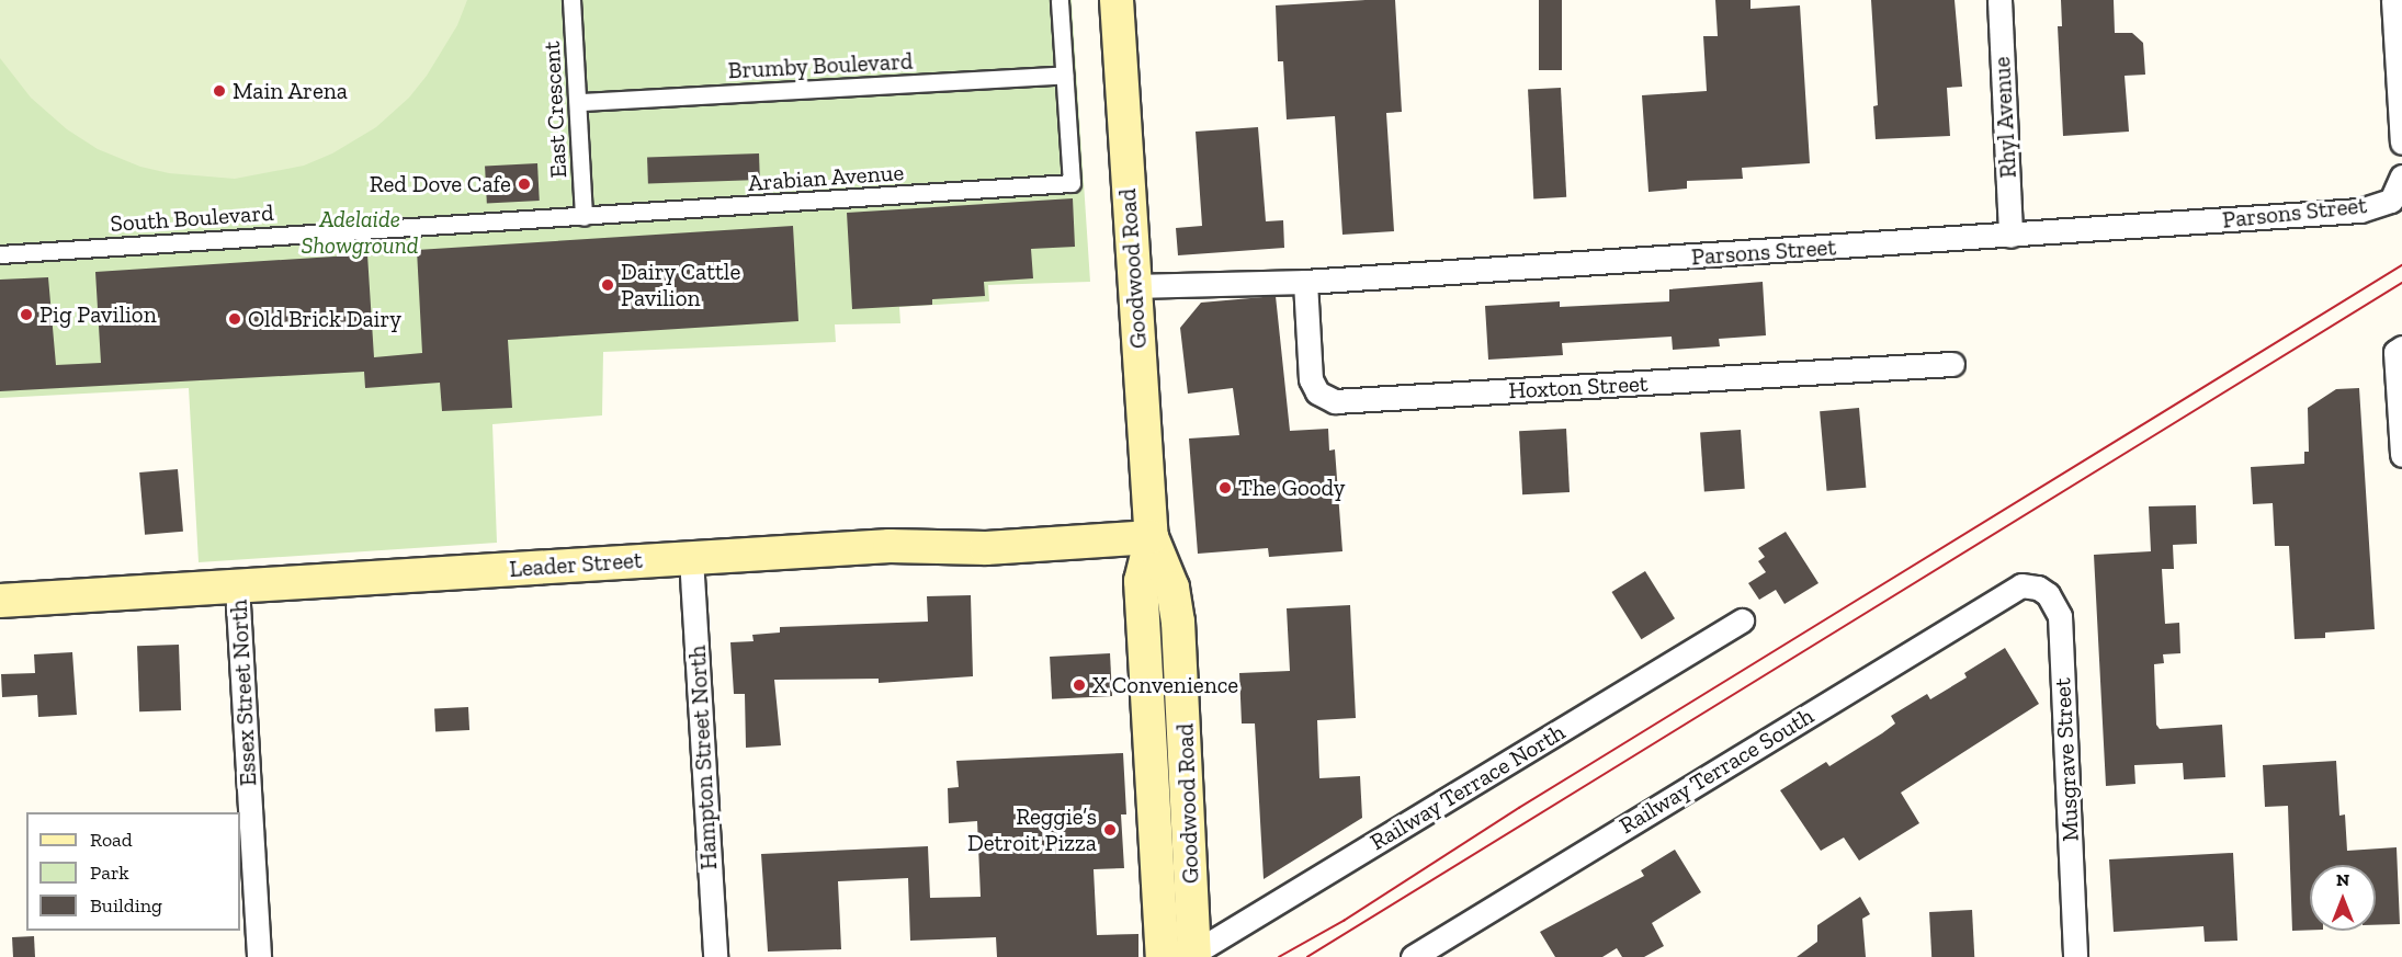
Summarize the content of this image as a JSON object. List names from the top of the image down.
{
  "streets": {
    "main road": ["Goodwood Road", "Leader Street"],
    "street": [
      "Brumby Boulevard",
      "East Crescent",
      "Rhyl Avenue",
      "Arabian Avenue",
      "Parsons Street",
      "South Boulevard",
      "Hoxton Street",
      "Essex Street North",
      "Hampton Street North",
      "Musgrave Street",
      "Railway Terrace South",
      "Railway Terrace North"
    ]
  },
  "crossings": [
    ["Brumby Boulevard", "East Crescent"],
    ["Brumby Boulevard", "Arabian Avenue"],
    ["East Crescent", "Arabian Avenue"],
    ["East Crescent", "South Boulevard"],
    ["Rhyl Avenue", "Parsons Street"],
    ["Arabian Avenue", "South Boulevard"],
    ["Parsons Street", "Goodwood Road"],
    ["Parsons Street", "Hoxton Street"],
    ["Goodwood Road", "Leader Street"],
    ["Goodwood Road", "Railway Terrace North"],
    ["Leader Street", "Essex Street North"],
    ["Leader Street", "Hampton Street North"],
    ["Musgrave Street", "Railway Terrace South"]
  ],
  "parks": ["Adelaide Showground"],
  "places": [
    "Main Arena",
    "Red Dove Cafe",
    "Dairy Cattle Pavilion",
    "Pig Pavilion",
    "Old Brick Dairy",
    "The Goody",
    "X Convenience",
    "Reggie’s Detroit Pizza"
  ],
  "legend": ["Road", "Park", "Building"],
  "north": "top"
}
